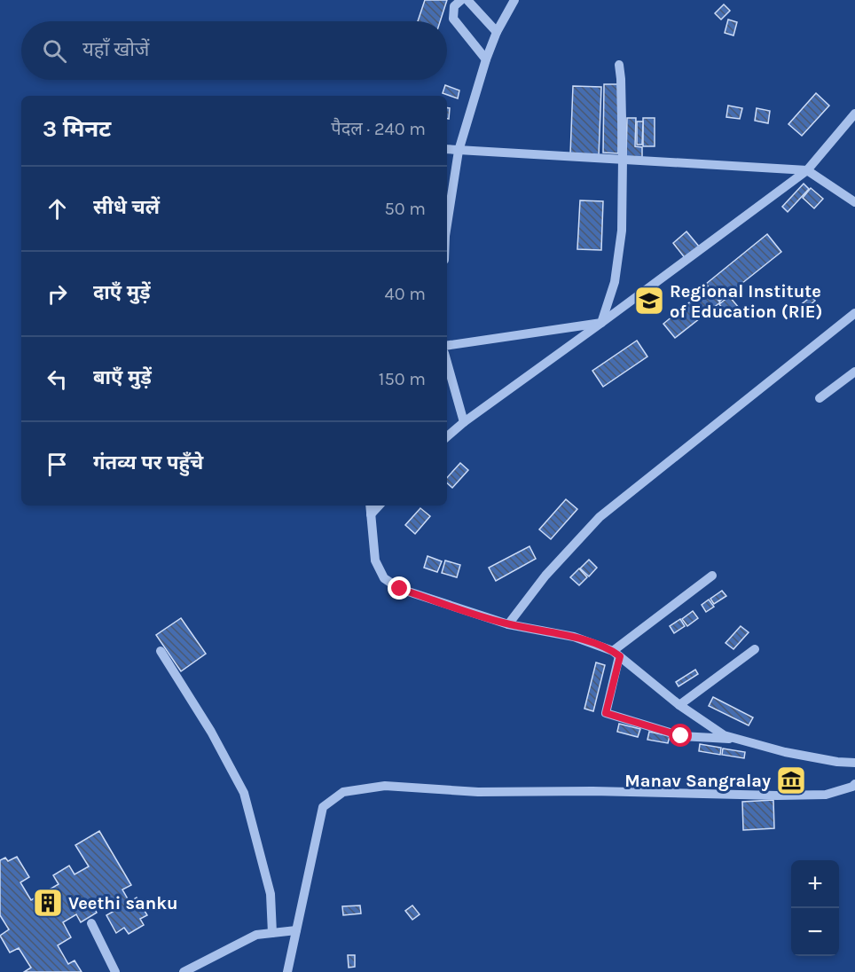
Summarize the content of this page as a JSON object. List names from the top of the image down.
{
  "places": {
    "school or university": ["Regional Institute of Education (RIE)"],
    "museum": ["Manav Sangralay"],
    "building": ["Veethi sanku"]
  },
  "page": {
    "search": "यहाँ खोजें",
    "heading": ["3 मिनट", "पैदल · 240 m"],
    "list": [
      ["सीधे चलें", "50 m"],
      ["दाएँ मुड़ें", "40 m"],
      ["बाएँ मुड़ें", "150 m"],
      "गंतव्य पर पहुँचे"
    ],
    "map_buttons": ["+", "−"]
  }
}
